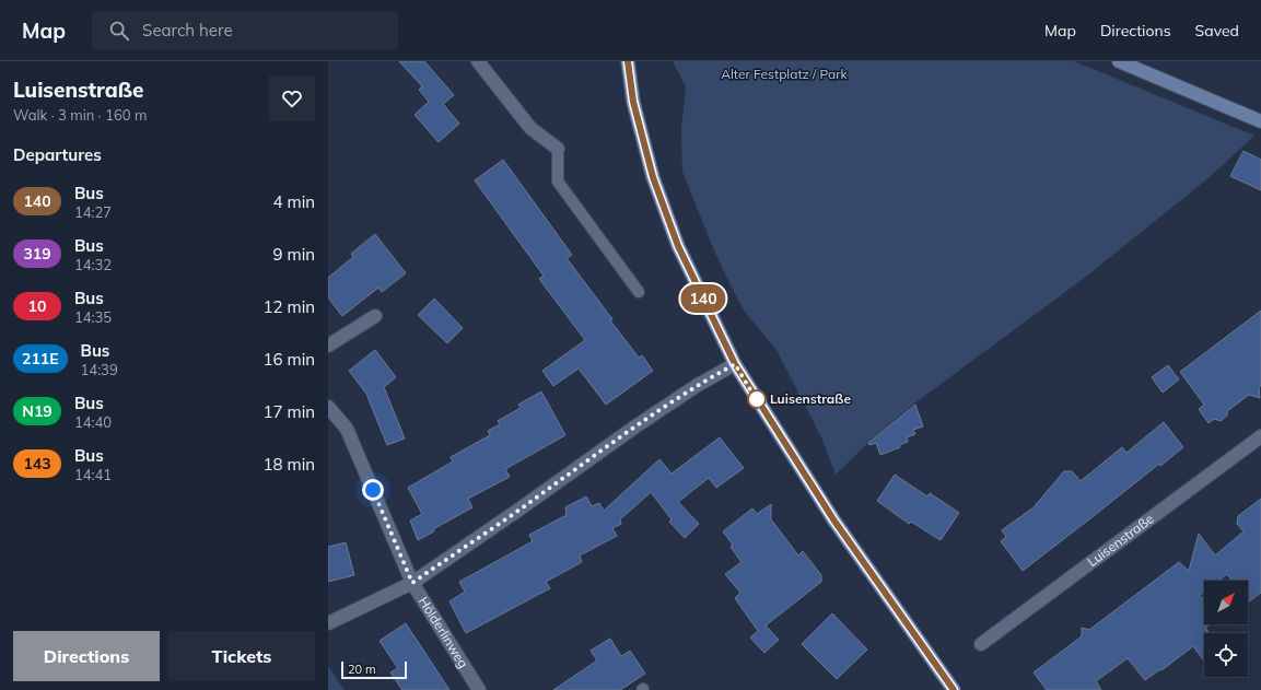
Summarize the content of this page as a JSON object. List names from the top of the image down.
{
  "streets": {
    "street": ["Luisenstraße", "Hölderlinweg"]
  },
  "parks": ["Alter Festplatz / Park"],
  "places": ["Luisenstraße"],
  "lines": ["bus line 140"],
  "scale_bar": "20 m",
  "north": "top right",
  "page": {
    "header": "Map",
    "search": "Search here",
    "nav": ["Map", "Directions", "Saved"],
    "heading": [
      ["Luisenstraße", "Walk · 3 min · 160 m"],
      "Departures"
    ],
    "on_map": "140",
    "list": [
      {
        "mark": "140",
        "name": "Bus",
        "note": "14:27",
        "value": "4 min"
      },
      {
        "mark": "319",
        "name": "Bus",
        "note": "14:32",
        "value": "9 min"
      },
      {
        "mark": "10",
        "name": "Bus",
        "note": "14:35",
        "value": "12 min"
      },
      {
        "mark": "211E",
        "name": "Bus",
        "note": "14:39",
        "value": "16 min"
      },
      {
        "mark": "N19",
        "name": "Bus",
        "note": "14:40",
        "value": "17 min"
      },
      {
        "mark": "143",
        "name": "Bus",
        "note": "14:41",
        "value": "18 min"
      }
    ],
    "buttons": ["Directions", "Tickets"],
    "scale": "20 m"
  }
}
